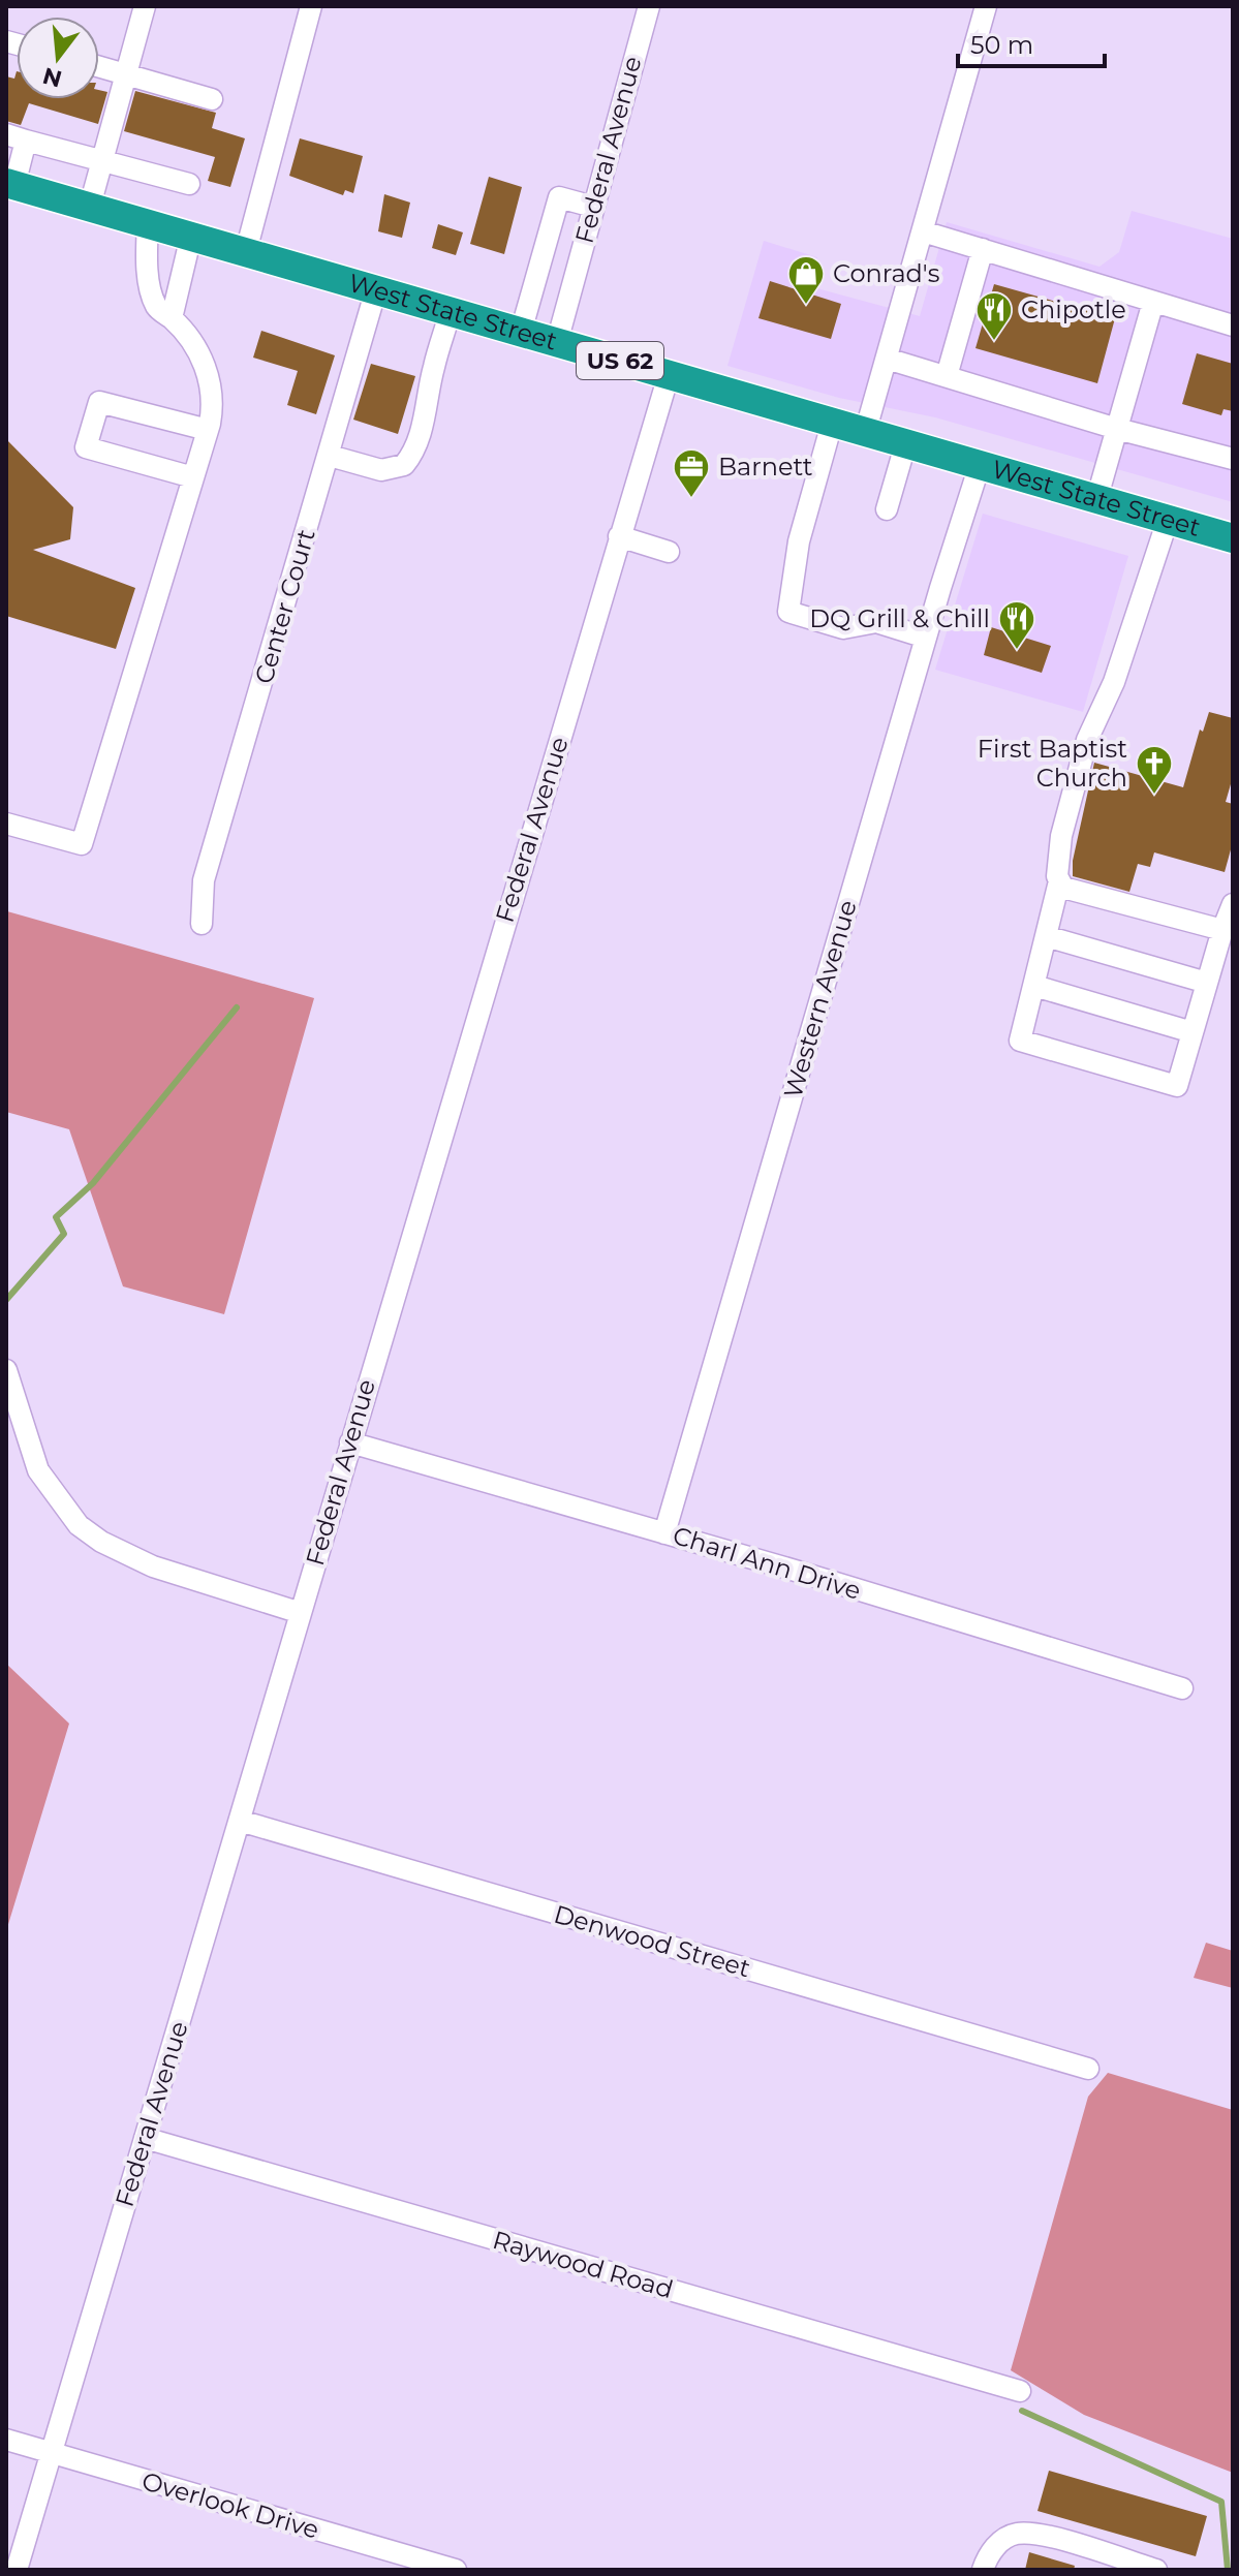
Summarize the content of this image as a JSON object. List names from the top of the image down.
{
  "streets": {
    "highway": ["West State Street", "US 62"],
    "street": [
      "Federal Avenue",
      "Center Court",
      "Western Avenue",
      "Charl Ann Drive",
      "Denwood Street",
      "Raywood Road",
      "Overlook Drive"
    ]
  },
  "crossings": [
    ["Federal Avenue", "West State Street"],
    ["Federal Avenue", "Charl Ann Drive"],
    ["Federal Avenue", "Denwood Street"],
    ["Federal Avenue", "Raywood Road"],
    ["Federal Avenue", "Overlook Drive"],
    ["West State Street", "Center Court"],
    ["West State Street", "Western Avenue"],
    ["Western Avenue", "Charl Ann Drive"]
  ],
  "places": {
    "shop": ["Conrad's"],
    "restaurant": ["Chipotle", "DQ Grill & Chill"],
    "office": ["Barnett"],
    "church": ["First Baptist Church"]
  },
  "scale_bar": "50 m",
  "north": "bottom"
}
